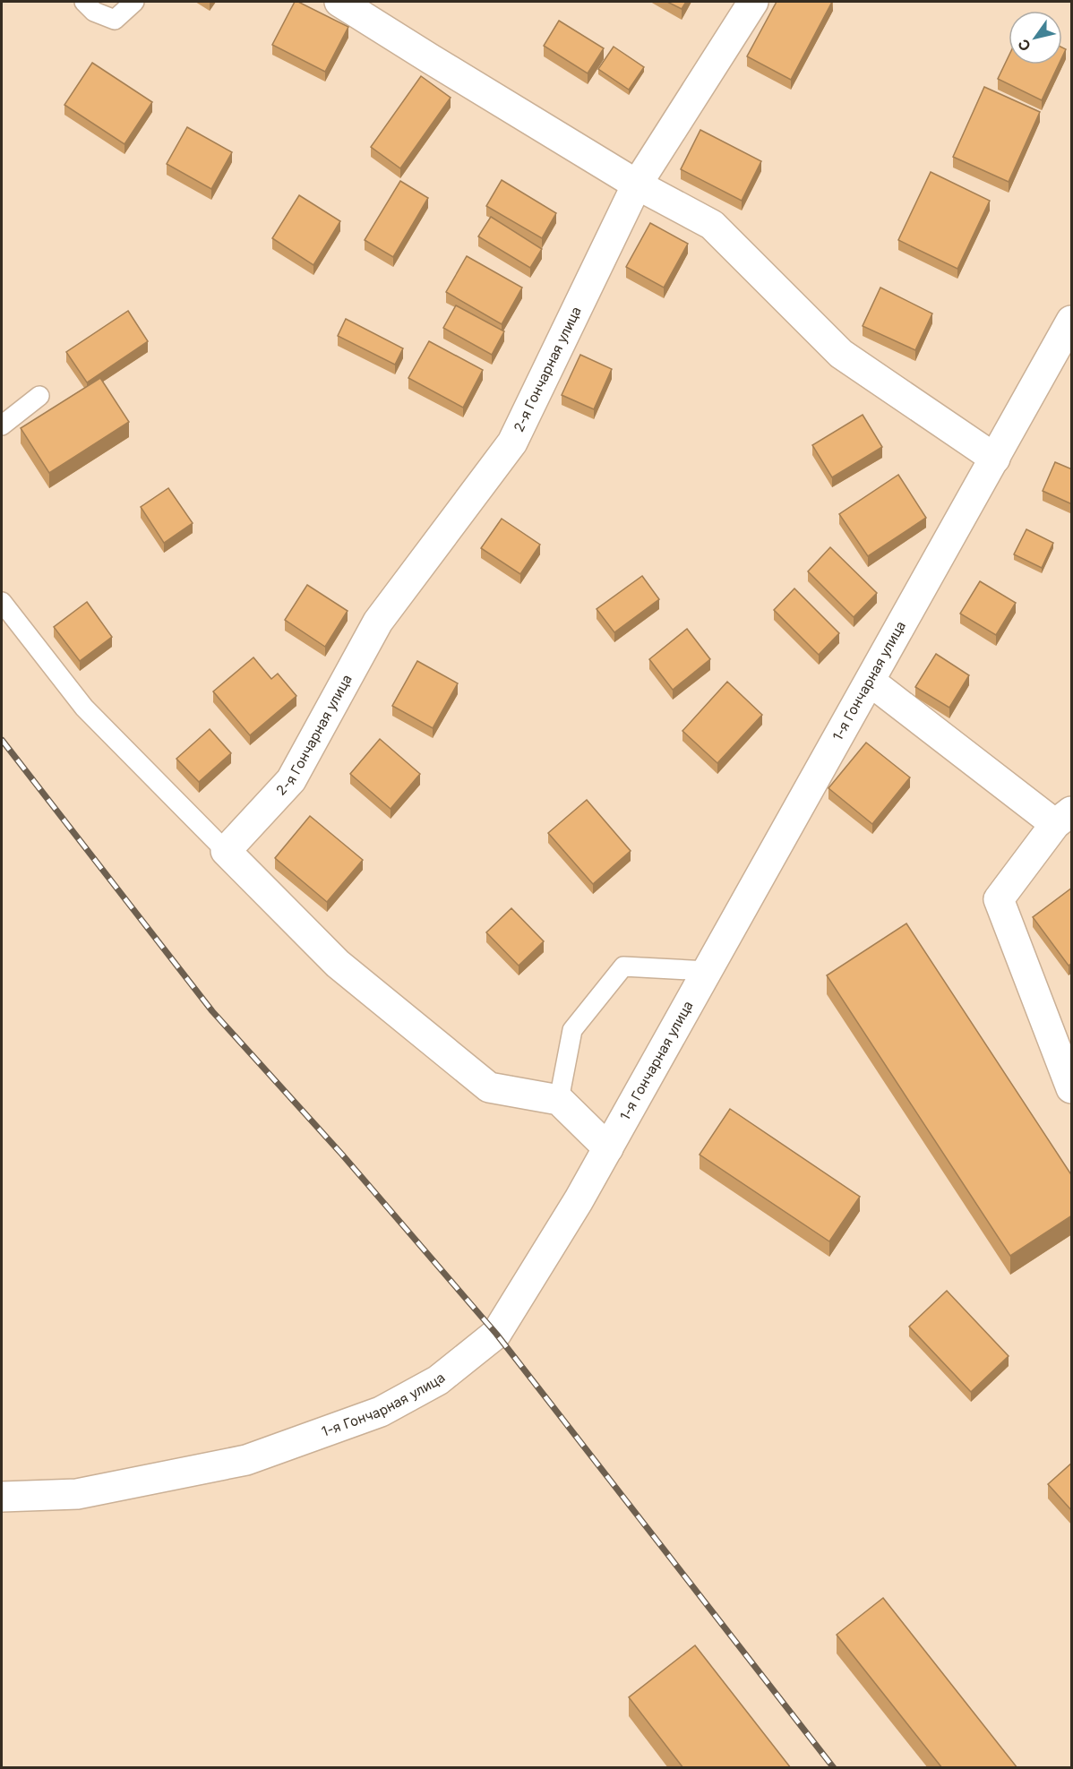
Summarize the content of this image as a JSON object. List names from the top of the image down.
{
  "streets": {
    "street": ["2-я Гончарная улица", "1-я Гончарная улица"]
  },
  "north": "bottom left"
}
